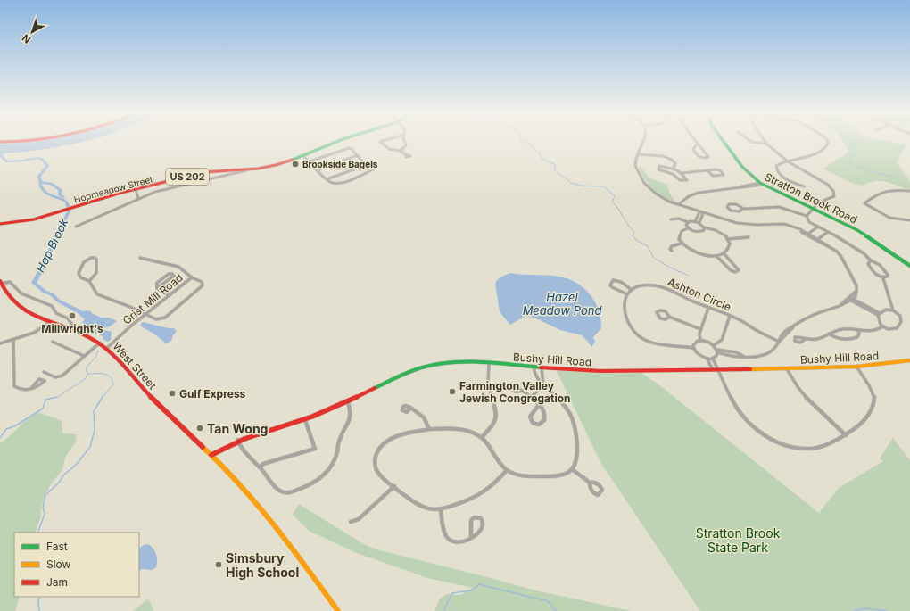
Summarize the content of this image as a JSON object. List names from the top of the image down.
{
  "streets": {
    "main road": [
      "US 202",
      "Hopmeadow Street",
      "Stratton Brook Road",
      "Bushy Hill Road",
      "West Street"
    ],
    "street": ["Ashton Circle", "Grist Mill Road"]
  },
  "crossings": [
    ["Grist Mill Road", "West Street"],
    ["Bushy Hill Road", "West Street"]
  ],
  "water": ["Hop Brook", "Hazel Meadow Pond"],
  "parks": ["Stratton Brook State Park"],
  "places": [
    "Brookside Bagels",
    "Millwright's",
    "Farmington Valley Jewish Congregation",
    "Gulf Express",
    "Tan Wong",
    "Simsbury High School"
  ],
  "legend": ["Fast", "Slow", "Jam"],
  "north": "bottom left"
}
